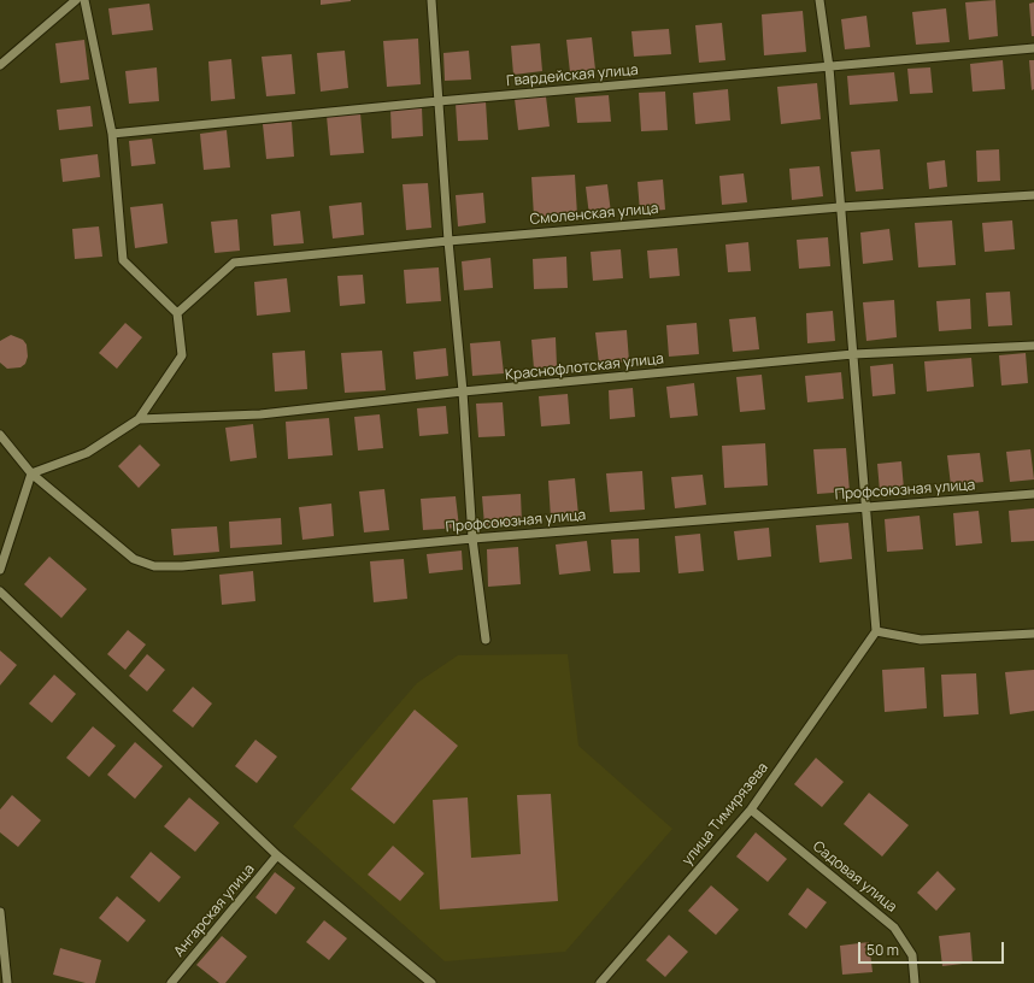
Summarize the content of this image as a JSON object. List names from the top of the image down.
{
  "streets": {
    "street": [
      "Гвардейская улица",
      "Смоленская улица",
      "Краснофлотская улица",
      "Профсоюзная улица",
      "улица Тимирязева",
      "Садовая улица",
      "Ангарская улица"
    ]
  },
  "crossings": [
    ["улица Тимирязева", "Садовая улица"]
  ],
  "scale_bar": "50 m"
}
